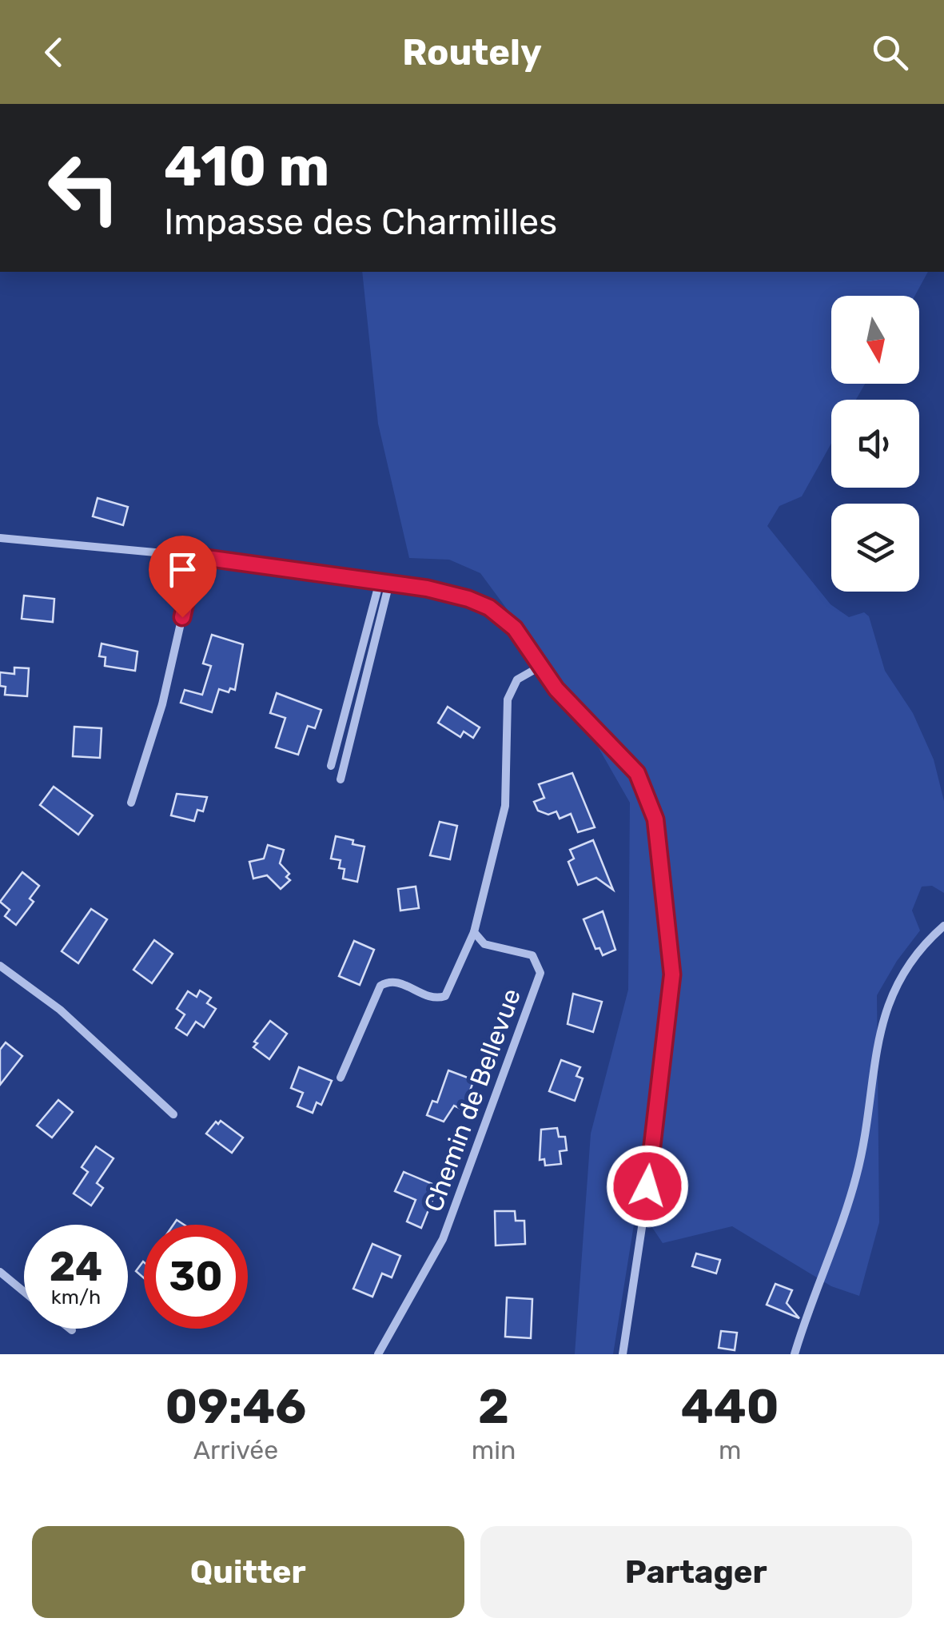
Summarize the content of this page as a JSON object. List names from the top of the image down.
{
  "streets": {
    "street": ["Chemin de Bellevue"]
  },
  "north": "bottom",
  "page": {
    "header": "Routely",
    "turn": ["410 m", "Impasse des Charmilles"],
    "speed": "24 km/h",
    "limit": "30",
    "eta": [
      "09:46",
      "Arrivée",
      "2",
      "min",
      "440",
      "m"
    ],
    "buttons": ["Quitter", "Partager"]
  }
}
